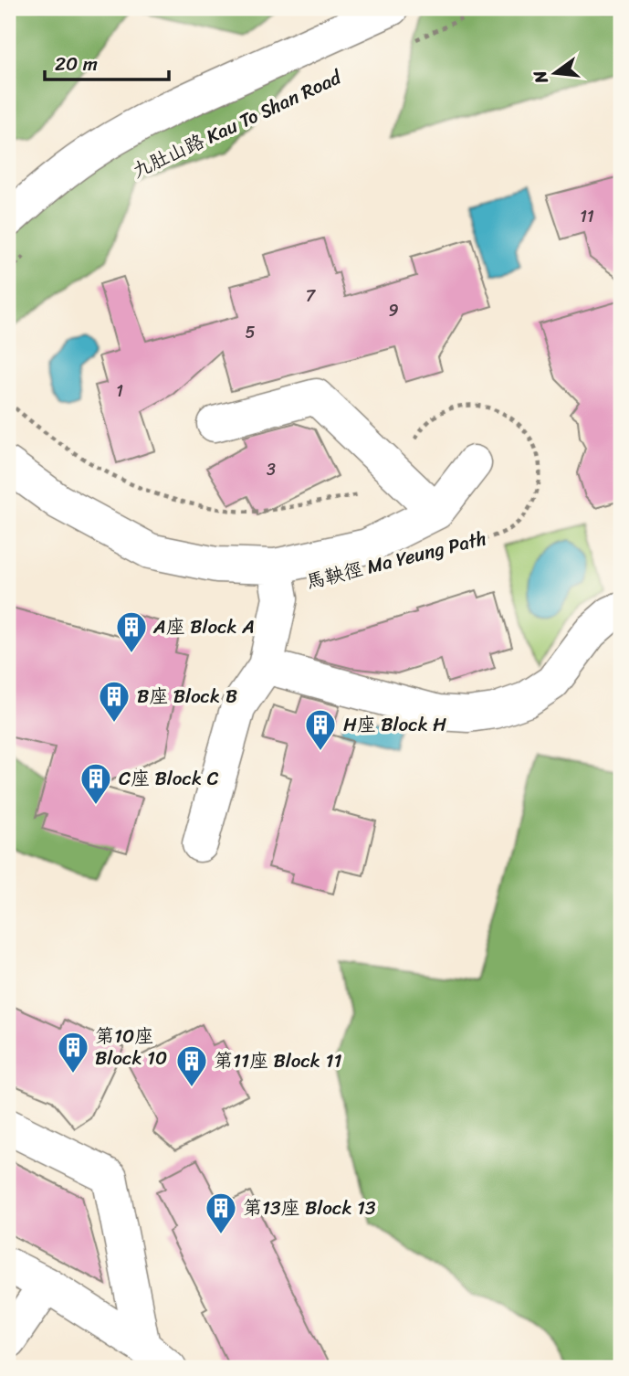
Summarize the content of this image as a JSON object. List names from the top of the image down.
{
  "streets": {
    "street": ["九肚山路 Kau To Shan Road", "馬鞅徑 Ma Yeung Path"]
  },
  "places": {
    "building": [
      "A座 Block A",
      "B座 Block B",
      "H座 Block H",
      "C座 Block C",
      "第10座 Block 10",
      "第11座 Block 11",
      "第13座 Block 13"
    ]
  },
  "house_numbers": [
    "11",
    "7",
    "9",
    "5",
    "1",
    "3"
  ],
  "scale_bar": "20 m",
  "north": "left"
}
